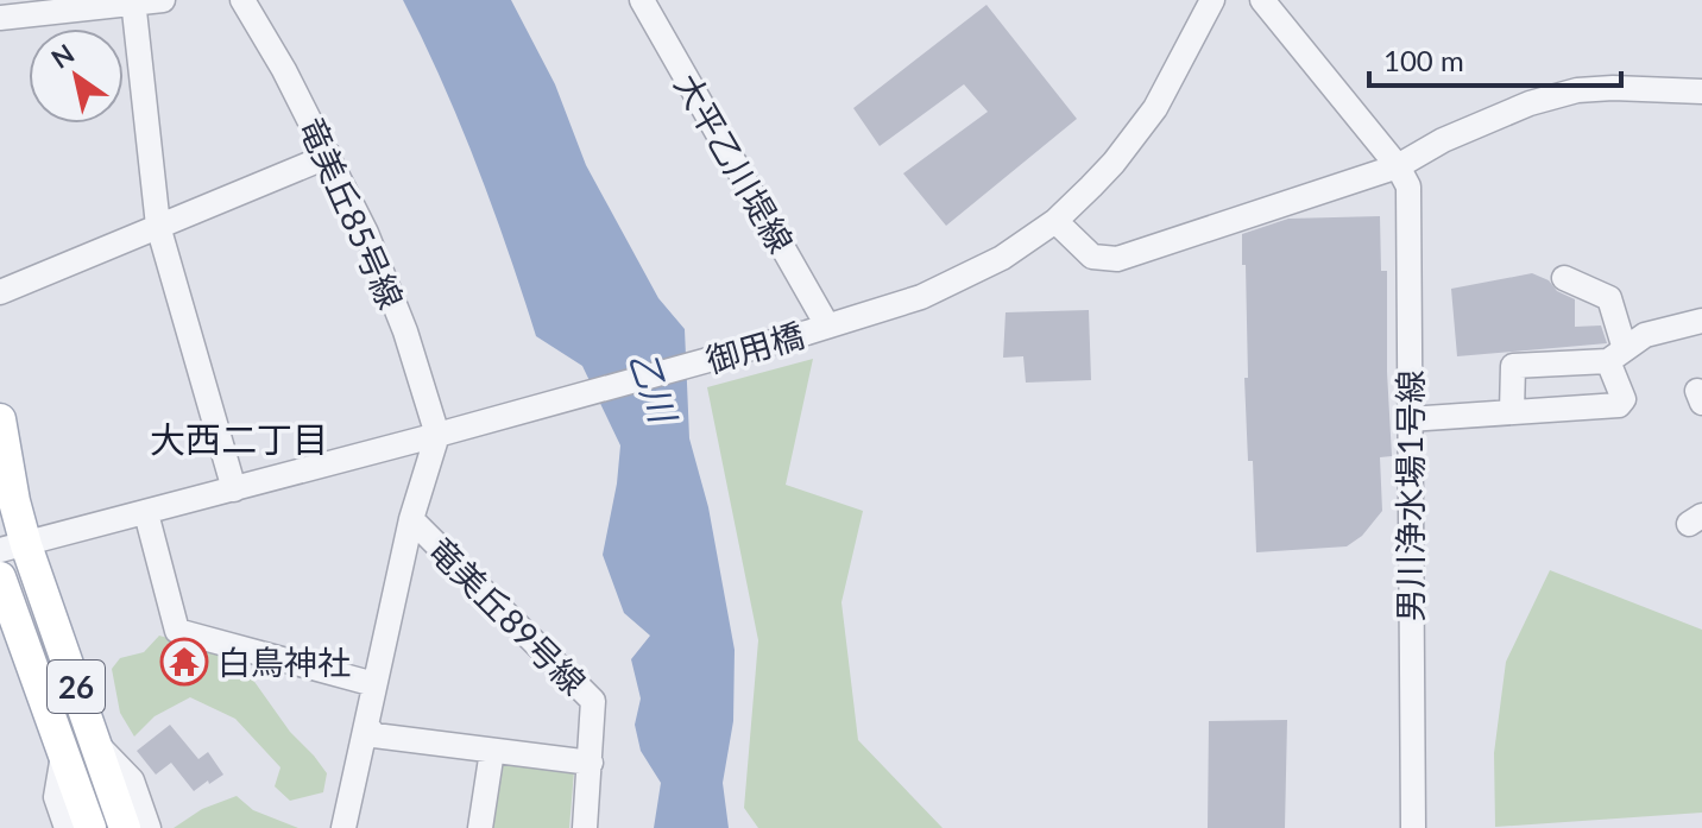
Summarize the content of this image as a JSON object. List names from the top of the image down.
{
  "streets": {
    "main road": ["26"],
    "street": [
      "大平乙川堤線",
      "竜美丘85号線",
      "御用橋",
      "男川浄水場1号線",
      "竜美丘89号線"
    ]
  },
  "crossings": [
    ["大平乙川堤線", "御用橋"],
    ["竜美丘85号線", "御用橋"],
    ["御用橋", "26"]
  ],
  "districts": ["大西二丁目"],
  "water": ["乙川"],
  "places": {
    "temple": ["白鳥神社"]
  },
  "scale_bar": "100 m",
  "north": "top left"
}
